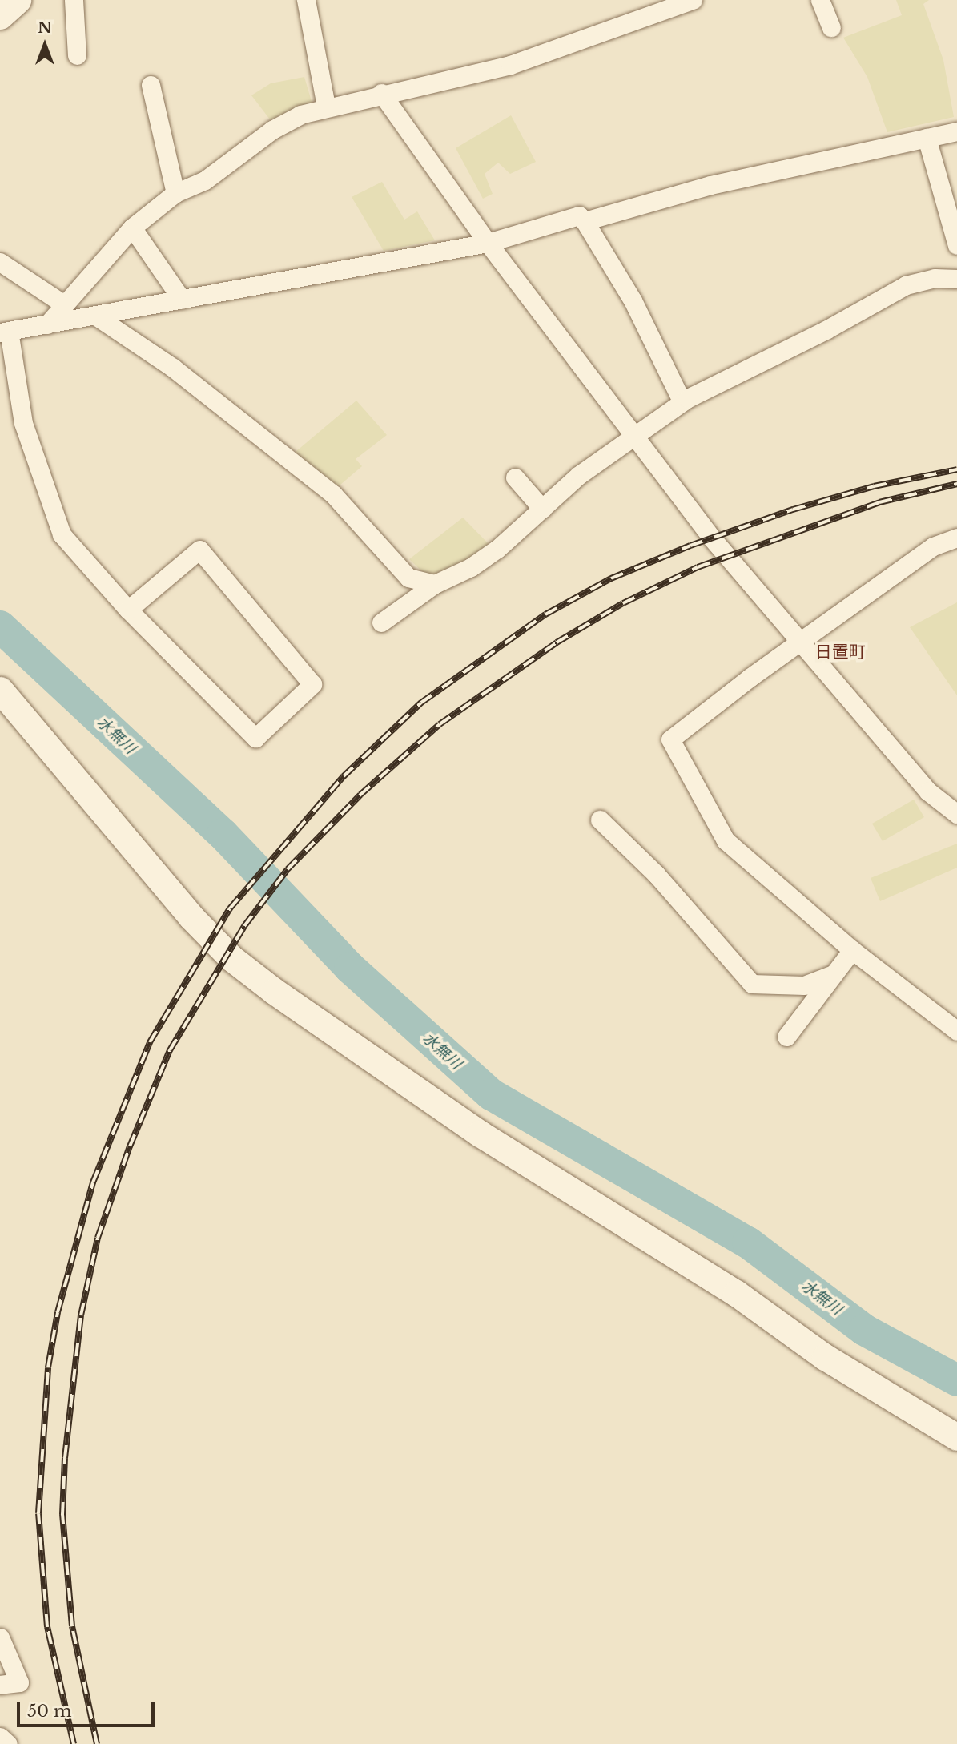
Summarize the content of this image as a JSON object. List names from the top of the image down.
{
  "districts": ["日置町"],
  "water": ["水無川"],
  "scale_bar": "50 m",
  "north": "top"
}
